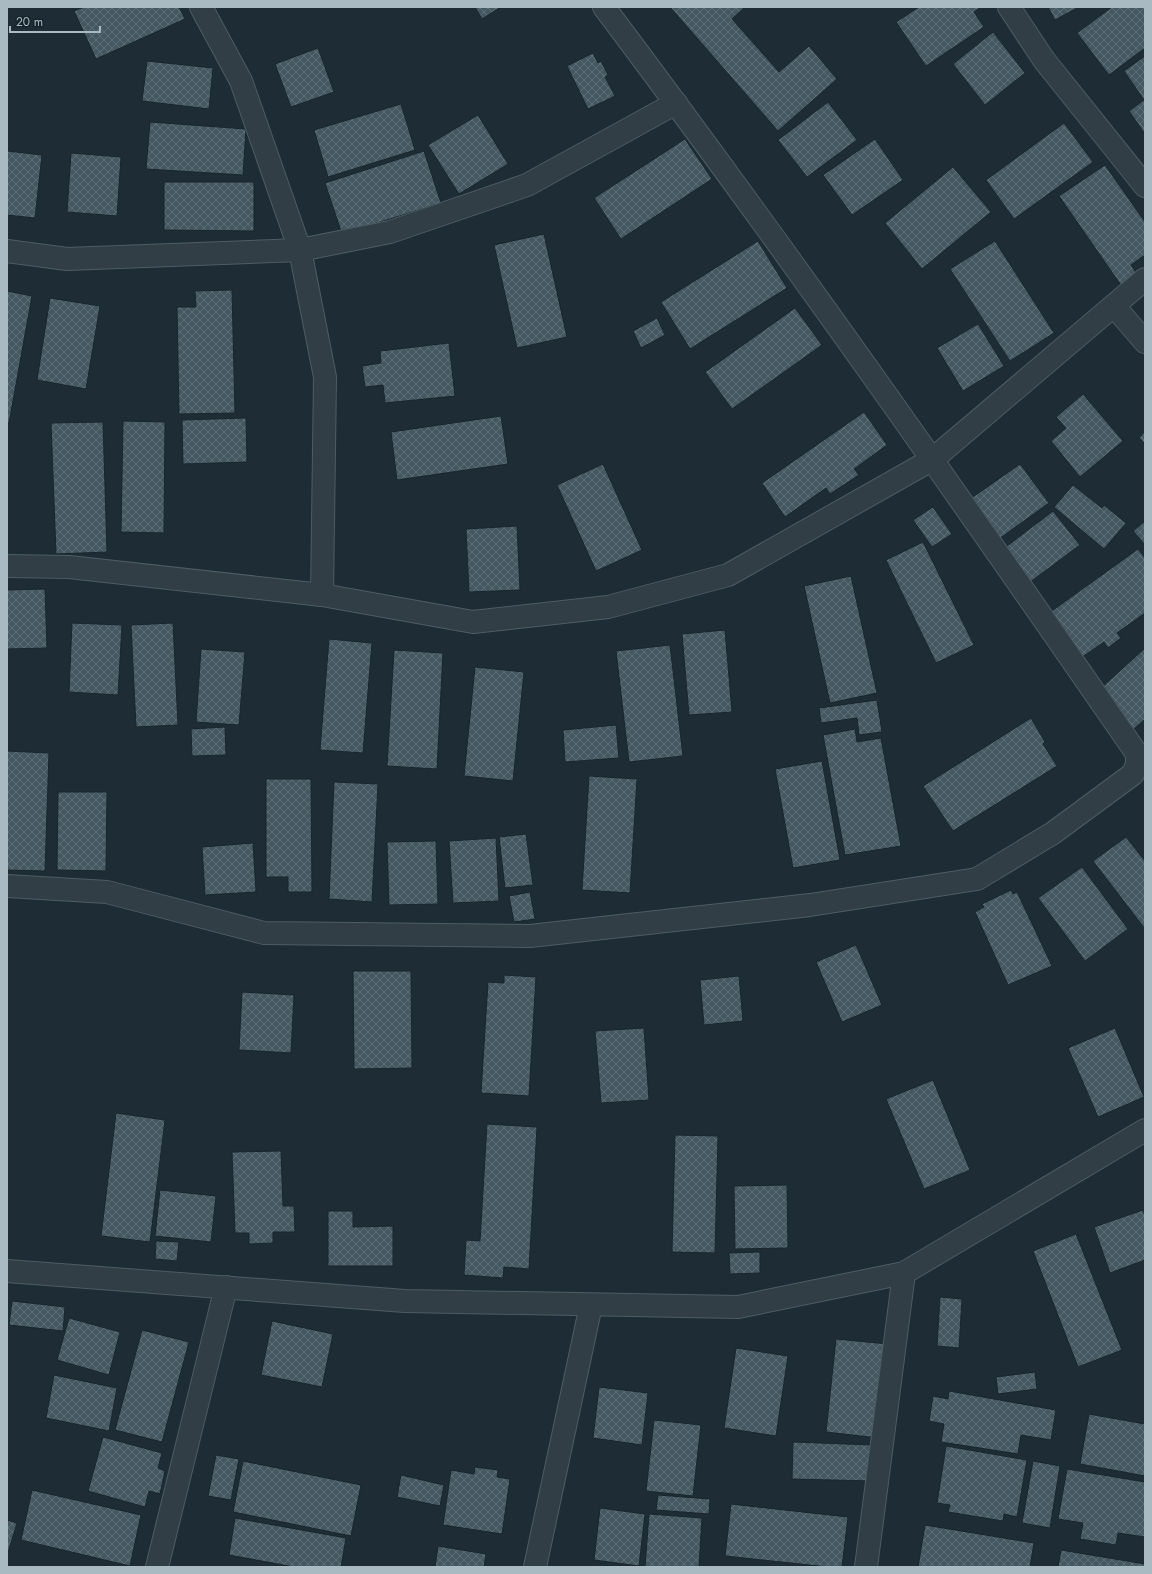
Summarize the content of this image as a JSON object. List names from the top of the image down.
{
  "scale_bar": "20 m"
}
